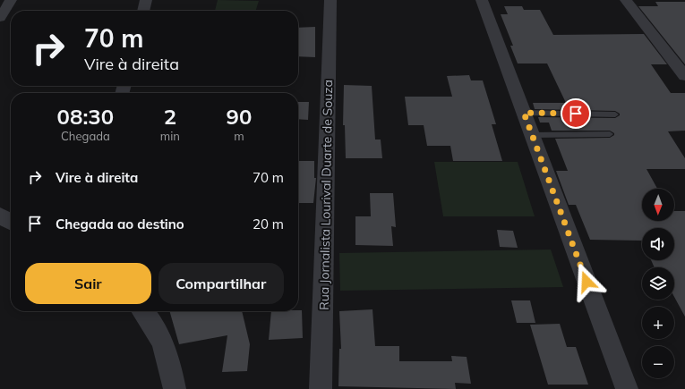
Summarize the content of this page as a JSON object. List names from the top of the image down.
{
  "streets": {
    "street": ["Rua Jornalista Lourival Duarte de Souza"]
  },
  "north": "bottom",
  "page": {
    "turn": ["70 m", "Vire à direita"],
    "eta": [
      "08:30",
      "Chegada",
      "2",
      "min",
      "90",
      "m"
    ],
    "list": [
      {
        "name": "Vire à direita",
        "value": "70 m"
      },
      {
        "name": "Chegada ao destino",
        "value": "20 m"
      }
    ],
    "map_buttons": ["+", "−"],
    "buttons": ["Sair", "Compartilhar"]
  }
}
